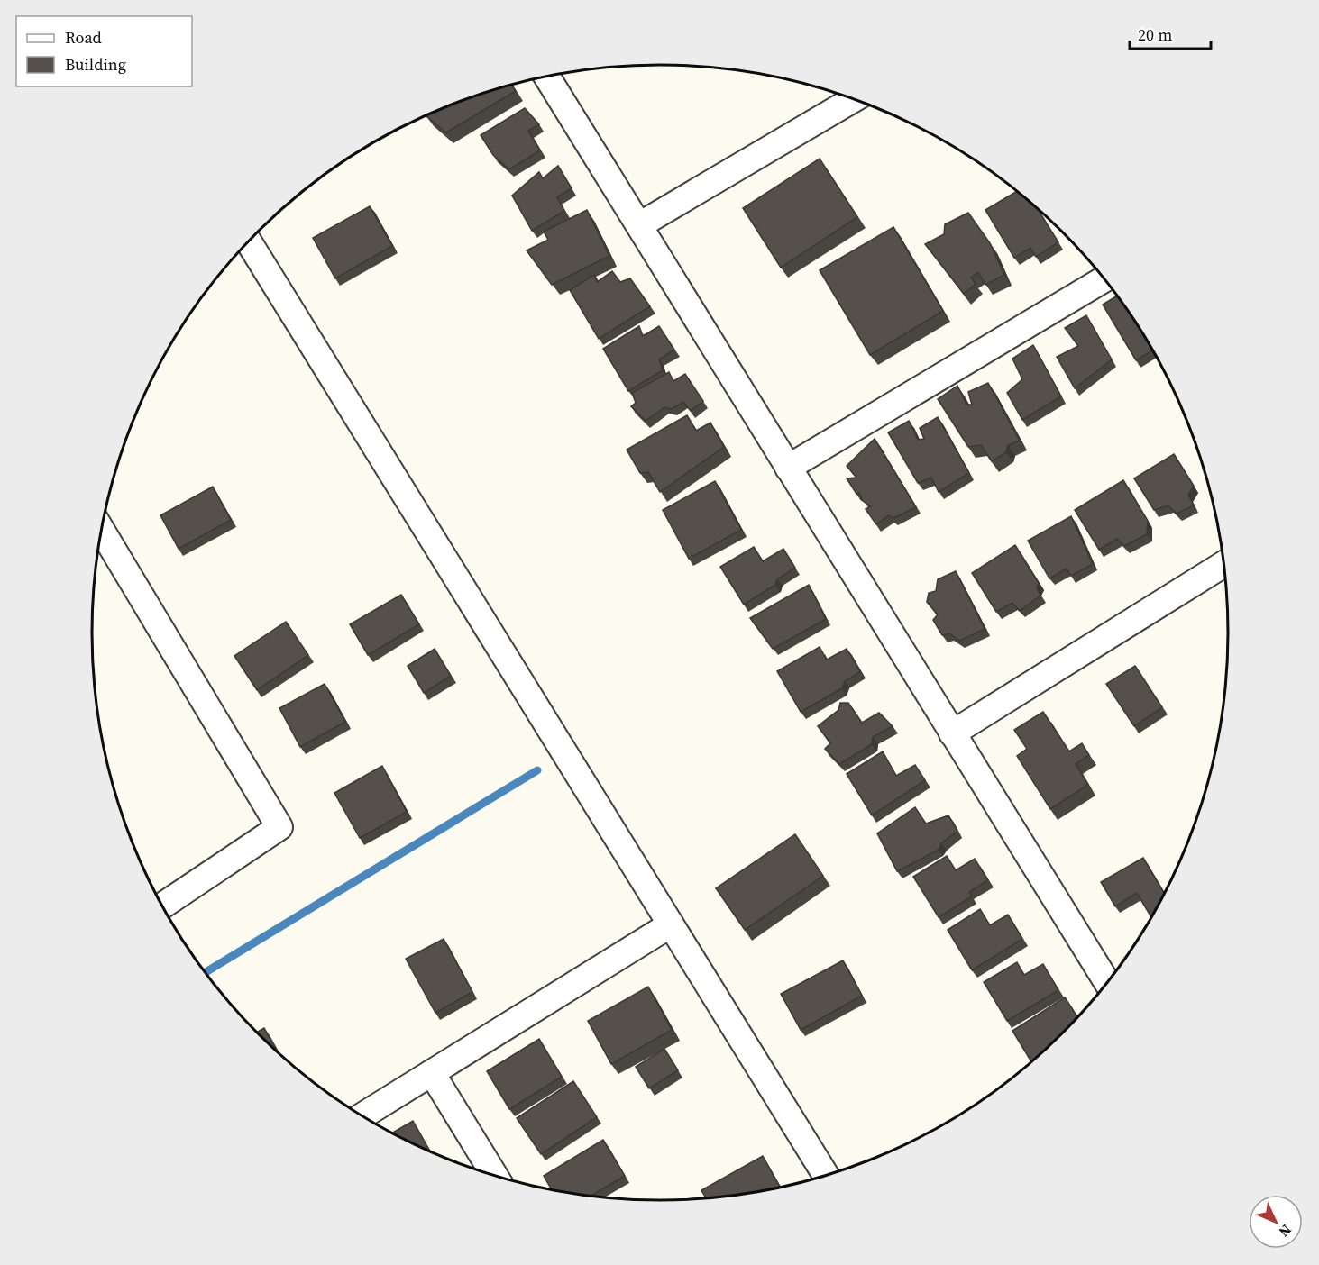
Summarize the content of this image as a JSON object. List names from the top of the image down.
{
  "legend": ["Road", "Building"],
  "scale_bar": "20 m",
  "north": "bottom right"
}
